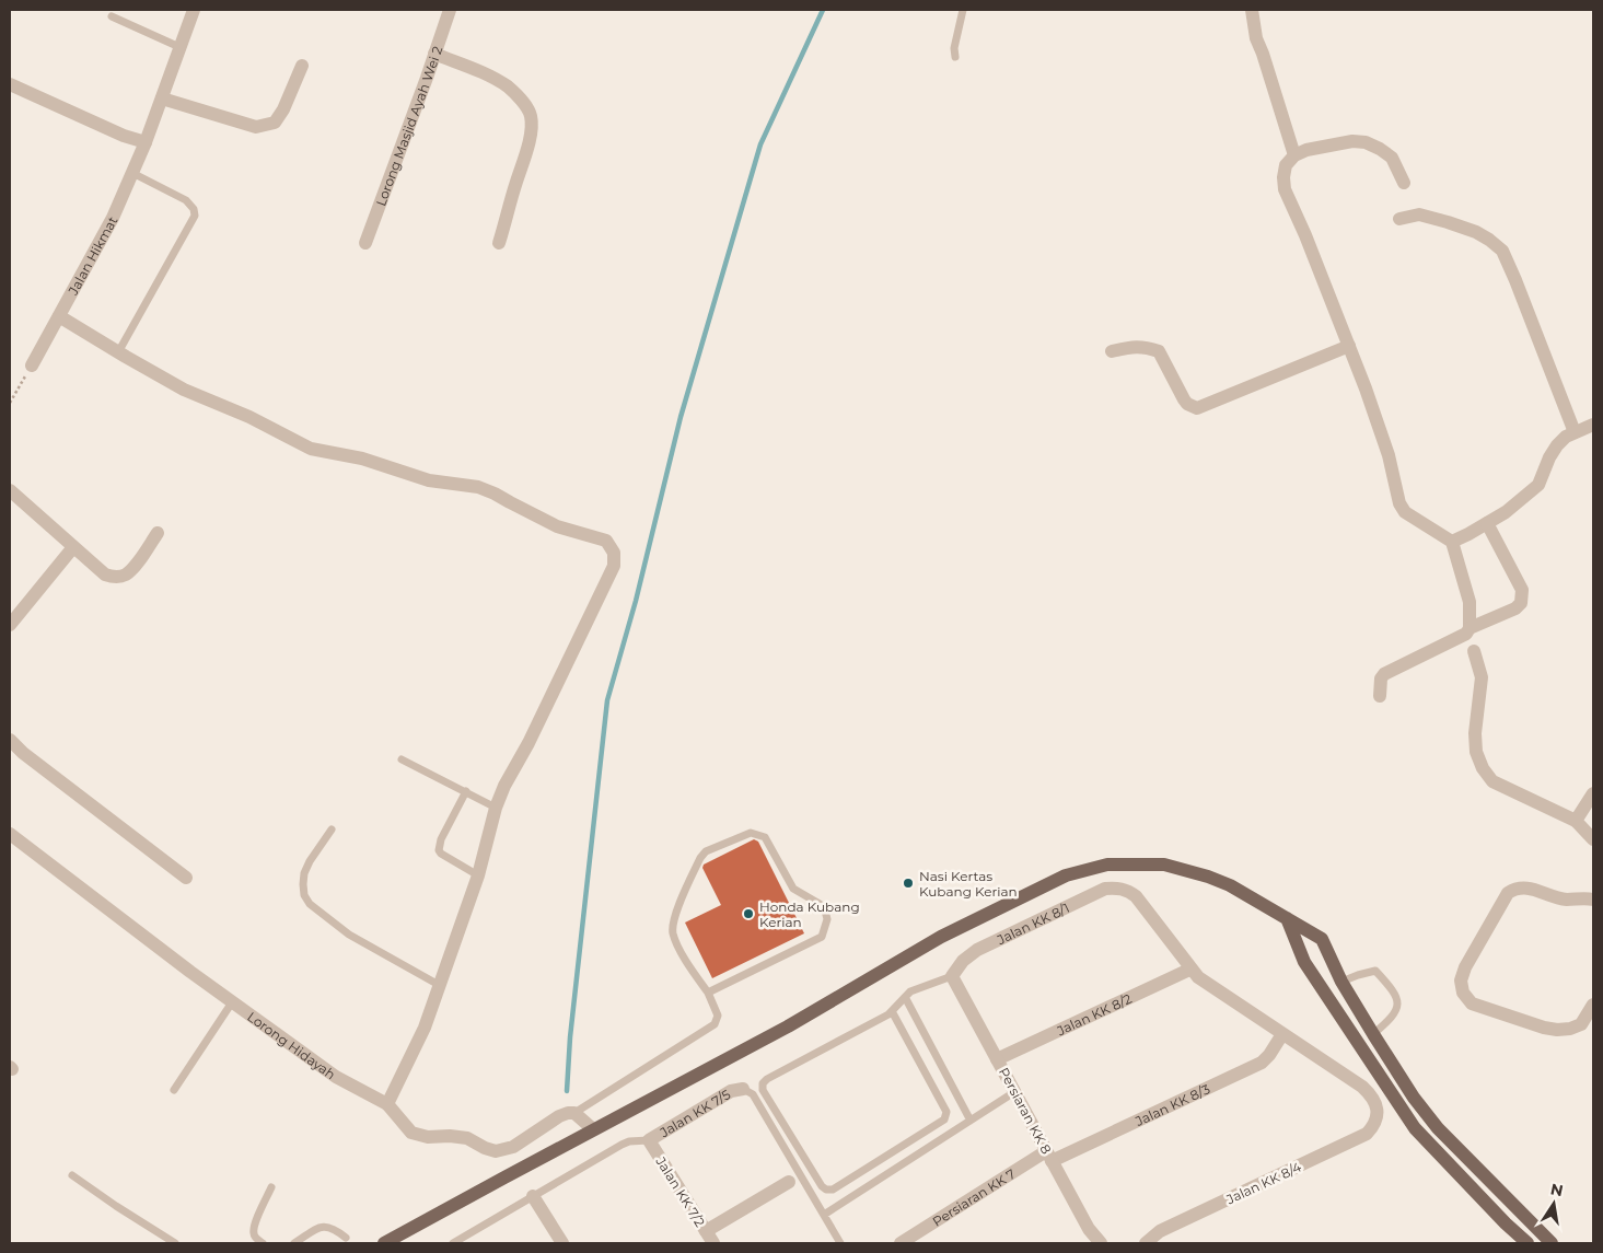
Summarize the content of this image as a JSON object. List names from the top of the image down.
{
  "streets": {
    "street": [
      "Lorong Masjid Ayah Wei 2",
      "Jalan Hikmat",
      "Jalan KK 8/1",
      "Jalan KK 8/2",
      "Lorong Hidayah",
      "Jalan KK 8/3",
      "Persiaran KK 8",
      "Jalan KK 7/5",
      "Jalan KK 8/4",
      "Jalan KK 7/2",
      "Persiaran KK 7"
    ]
  },
  "crossings": [
    ["Jalan KK 8/1", "Jalan KK 8/2"],
    ["Jalan KK 8/1", "Persiaran KK 8"],
    ["Jalan KK 8/2", "Persiaran KK 8"],
    ["Jalan KK 8/3", "Persiaran KK 8"],
    ["Jalan KK 8/3", "Jalan KK 8/4"],
    ["Jalan KK 8/3", "Persiaran KK 7"],
    ["Persiaran KK 8", "Persiaran KK 7"],
    ["Jalan KK 7/5", "Jalan KK 7/2"]
  ],
  "places": ["Nasi Kertas Kubang Kerian", "Honda Kubang Kerian"],
  "north": "top"
}
